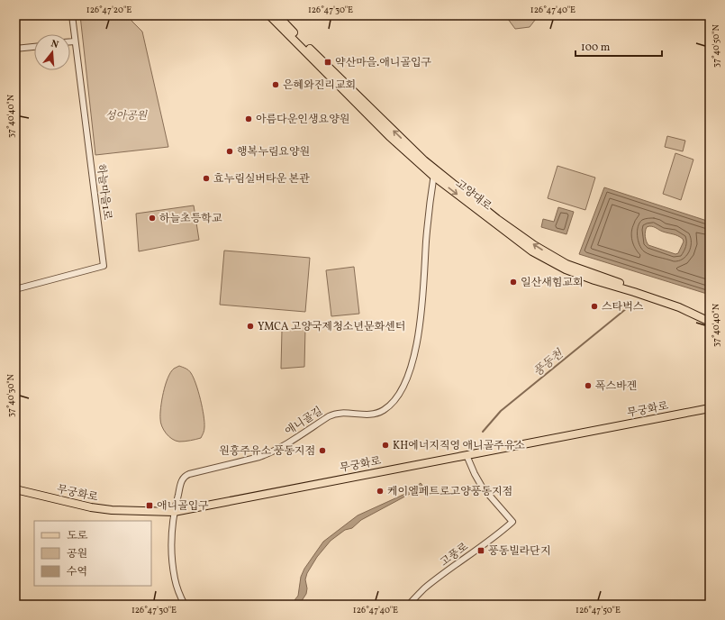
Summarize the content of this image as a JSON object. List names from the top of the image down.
{
  "streets": {
    "main road": ["고양대로", "무궁화로"],
    "street": ["하늘마을1로", "애니골길", "고풍로"]
  },
  "crossings": [
    ["고양대로", "애니골길"],
    ["무궁화로", "애니골길"],
    ["무궁화로", "고풍로"]
  ],
  "water": ["풍동천"],
  "parks": ["성아공원"],
  "places": {
    "transit": ["약산마을.애니골입구", "애니골입구", "풍동빌라단지"],
    "other": [
      "은혜와진리교회",
      "아름다운인생요양원",
      "행복누림요양원",
      "효누림실버타운 본관",
      "하늘초등학교",
      "일산새힘교회",
      "스타벅스",
      "YMCA 고양국제청소년문화센터",
      "폭스바겐",
      "KH에너지직영 애니골주유소",
      "원흥주유소 풍동지점",
      "케이엘페트로고양풍동지점"
    ]
  },
  "legend": ["도로", "공원", "수역"],
  "scale_bar": "100 m",
  "north": "top",
  "coordinates": [
    "126°47'20\"E",
    "126°47'30\"E",
    "126°47'40\"E",
    "37°40'50\"N",
    "37°40'40\"N",
    "37°40'30\"N",
    "126°47'50\"E"
  ]
}
